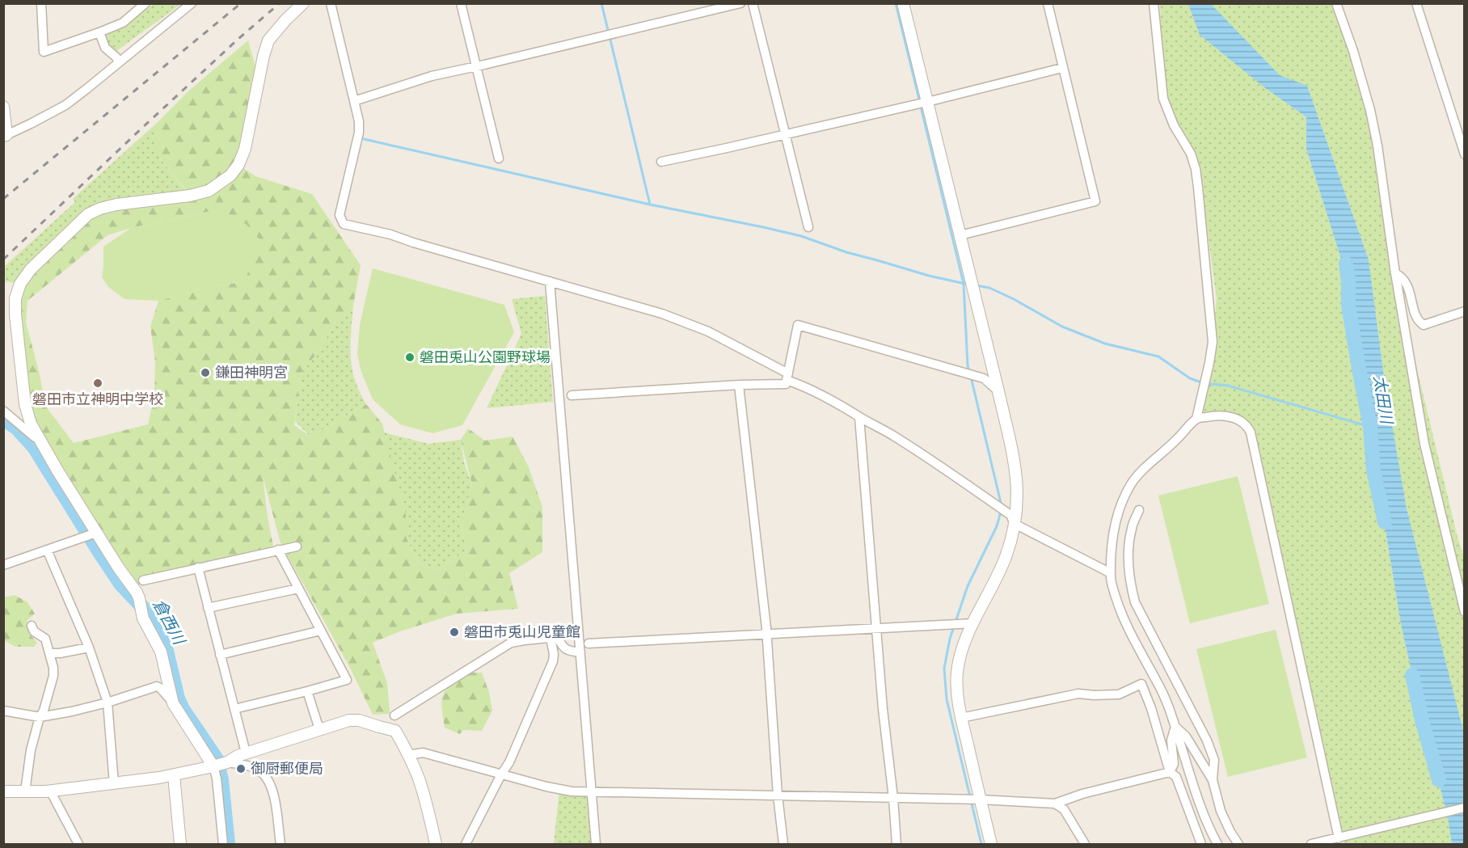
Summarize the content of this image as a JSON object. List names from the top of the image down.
{
  "water": ["太田川", "倉西川"],
  "places": [
    "磐田兎山公園野球場",
    "鎌田神明宮",
    "磐田市立神明中学校",
    "磐田市兎山児童館",
    "御厨郵便局"
  ]
}
